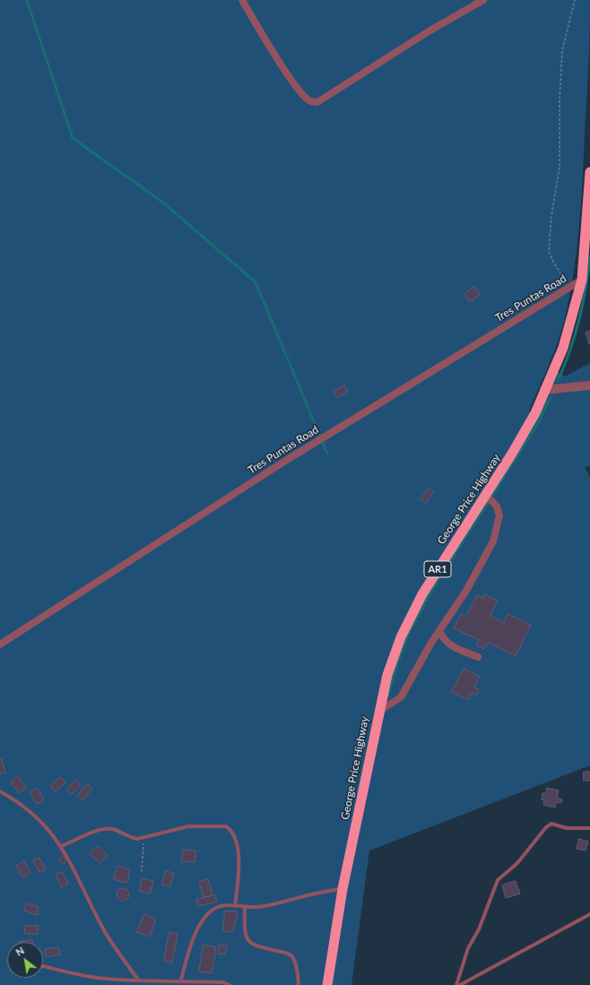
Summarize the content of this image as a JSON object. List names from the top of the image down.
{
  "streets": {
    "highway": ["George Price Highway", "AR1"],
    "street": ["Tres Puntas Road"]
  },
  "crossings": [
    ["Tres Puntas Road", "George Price Highway"]
  ],
  "north": "top left"
}
